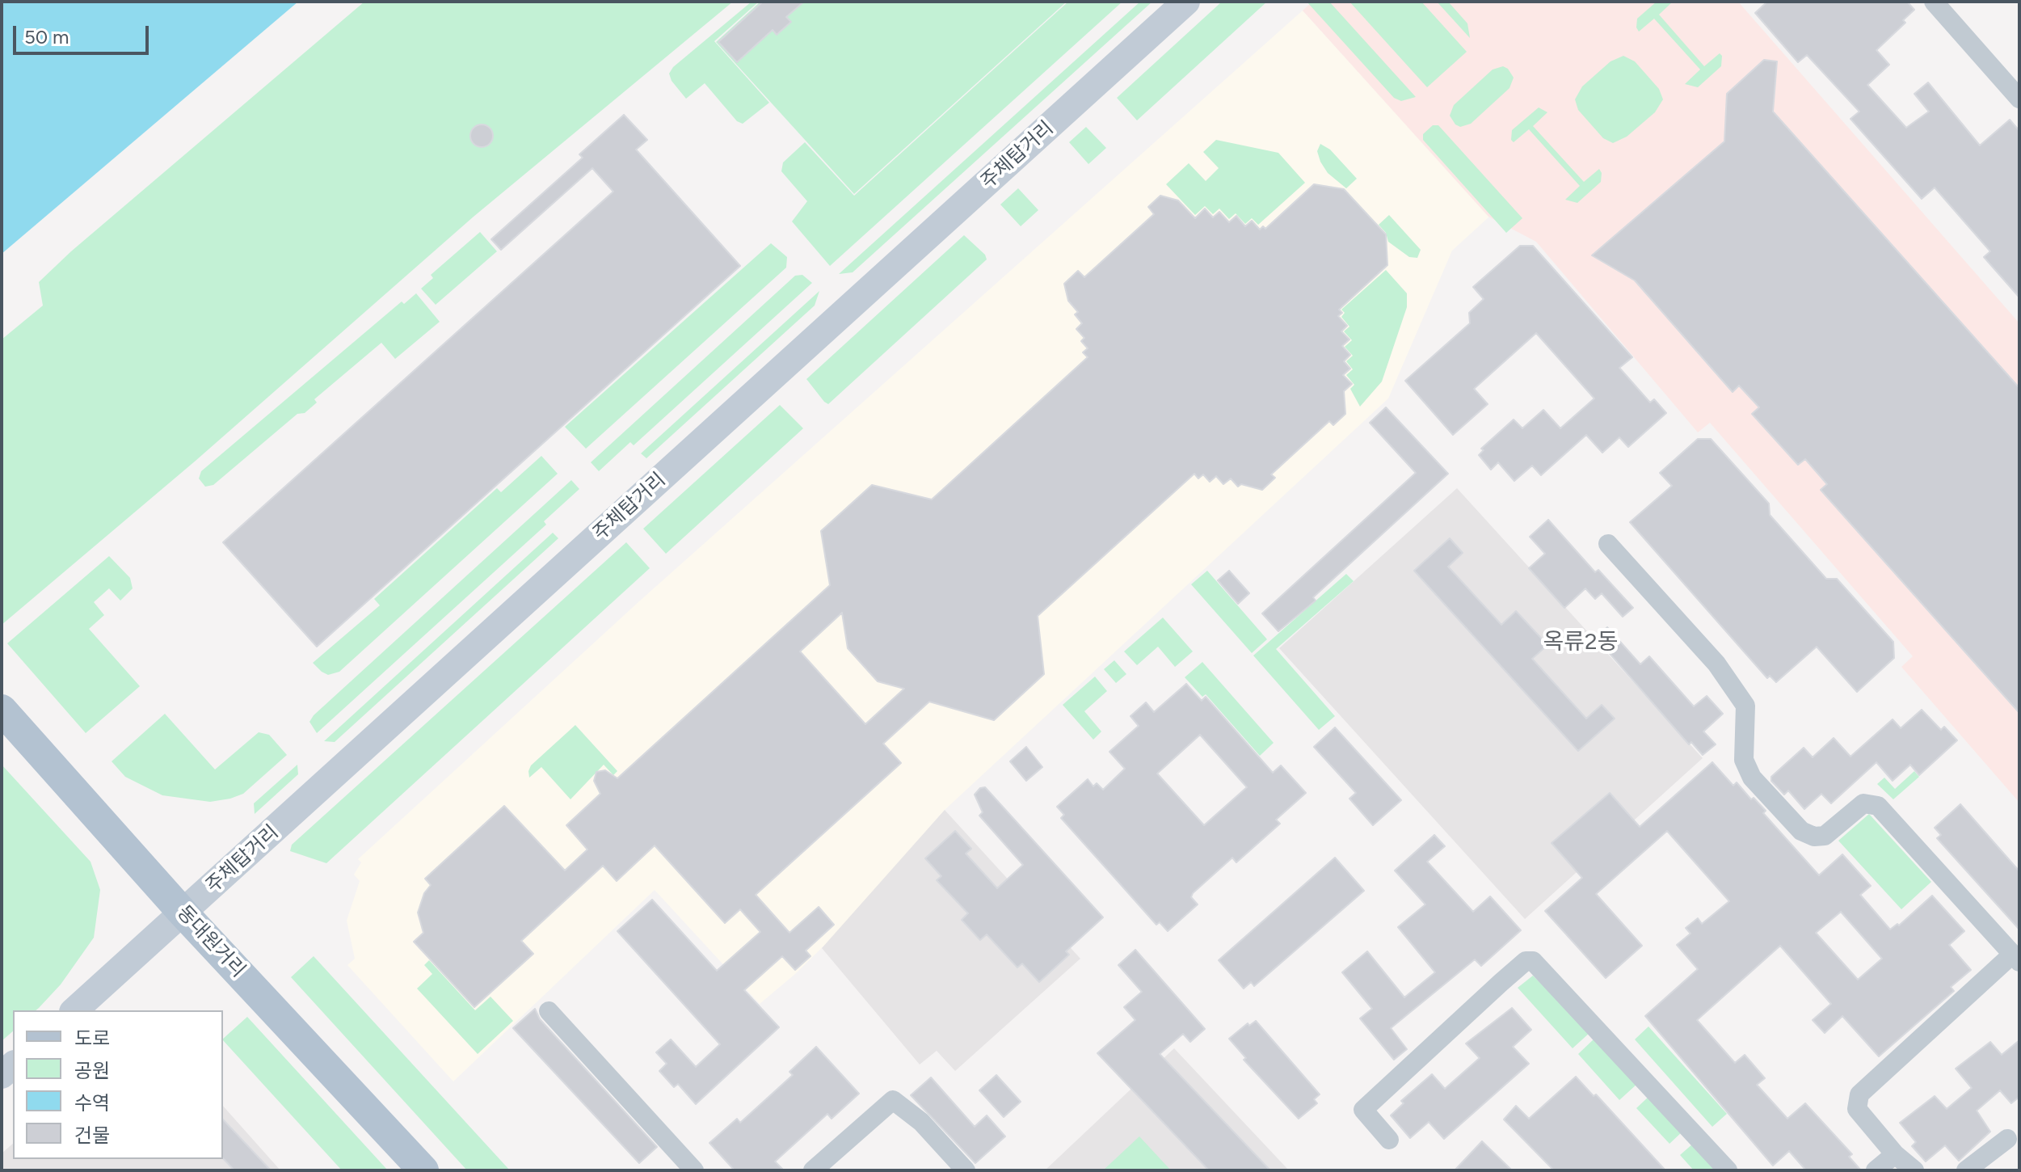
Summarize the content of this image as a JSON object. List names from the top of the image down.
{
  "streets": {
    "main road": ["주체탑거리", "동대원거리"]
  },
  "crossings": [
    ["주체탑거리", "동대원거리"]
  ],
  "districts": ["옥류2동"],
  "legend": [
    "도로",
    "공원",
    "수역",
    "건물"
  ],
  "scale_bar": "50 m"
}
